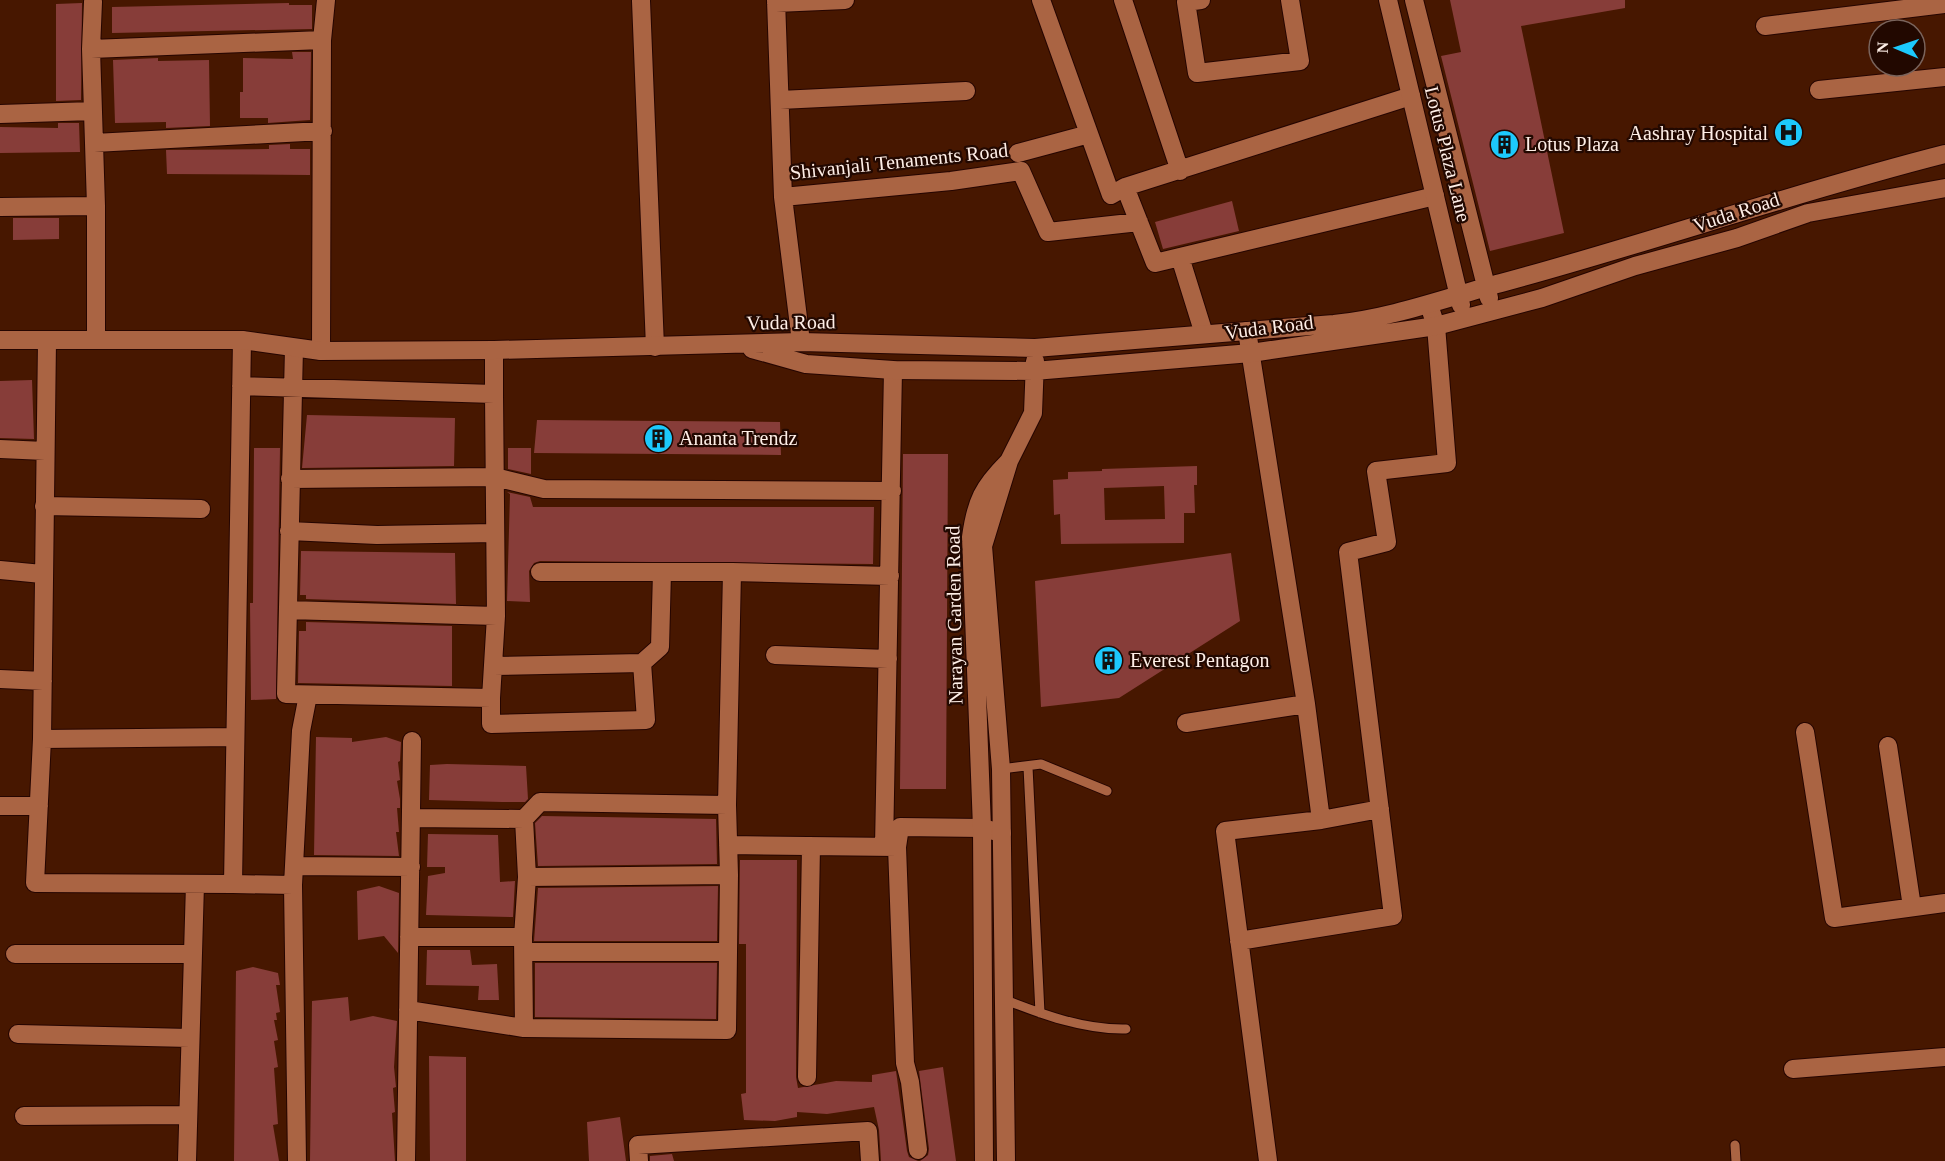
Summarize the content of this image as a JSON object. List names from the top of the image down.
{
  "streets": {
    "street": [
      "Lotus Plaza Lane",
      "Shivanjali Tenaments Road",
      "Vuda Road",
      "Narayan Garden Road"
    ]
  },
  "crossings": [
    ["Lotus Plaza Lane", "Vuda Road"]
  ],
  "places": {
    "hospital": ["Aashray Hospital"],
    "building": ["Lotus Plaza", "Ananta Trendz", "Everest Pentagon"]
  },
  "north": "left"
}
